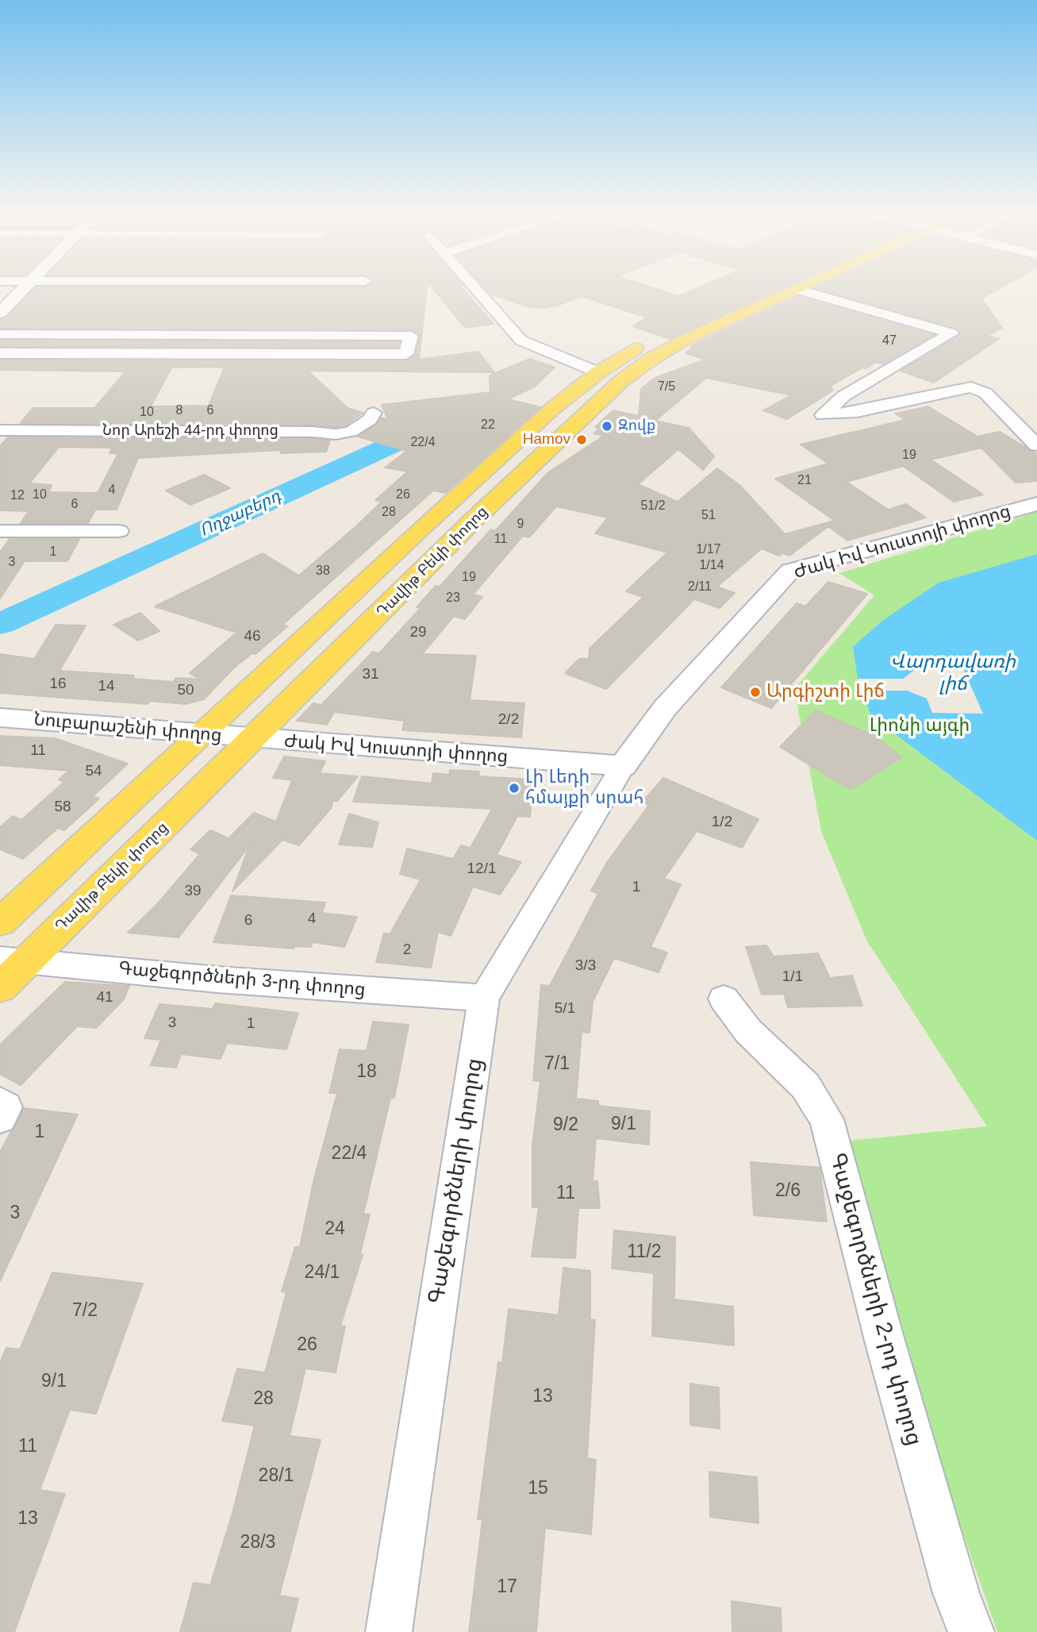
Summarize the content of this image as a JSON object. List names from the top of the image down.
{
  "streets": {
    "main road": ["Ժակ Իվ Կուստոյի փողոց", "Դավիթ Բեկի փողոց", "Նուբարաշենի փողոց"],
    "street": [
      "Նոր Արեշի 44-րդ փողոց",
      "Գաջեգործների 3-րդ փողոց",
      "Գաջեգործների փողոց",
      "Գաջեգործների 2-րդ փողոց"
    ]
  },
  "crossings": [
    ["Ժակ Իվ Կուստոյի փողոց", "Դավիթ Բեկի փողոց"],
    ["Ժակ Իվ Կուստոյի փողոց", "Նուբարաշենի փողոց"],
    ["Ժակ Իվ Կուստոյի փողոց", "Գաջեգործների փողոց"],
    ["Դավիթ Բեկի փողոց", "Նուբարաշենի փողոց"],
    ["Դավիթ Բեկի փողոց", "Գաջեգործների 3-րդ փողոց"],
    ["Գաջեգործների 3-րդ փողոց", "Գաջեգործների փողոց"]
  ],
  "water": ["Ողջաբերդ", "Վարդավառի լիճ"],
  "parks": ["Լիոնի այգի"],
  "places": [
    "Զովք",
    "Hamov",
    "Արգիշտի Լիճ",
    "Լի Լեդի հմայքի սրահ"
  ],
  "house_numbers": [
    "47",
    "7/5",
    "8",
    "6",
    "10",
    "22",
    "22/4",
    "19",
    "21",
    "4",
    "10",
    "26",
    "12",
    "6",
    "51/2",
    "28",
    "51",
    "9",
    "11",
    "1/17",
    "1",
    "3",
    "1/14",
    "38",
    "19",
    "2/11",
    "23",
    "29",
    "46",
    "31",
    "16",
    "14",
    "50",
    "2/2",
    "11",
    "54",
    "58",
    "1/2",
    "12/1",
    "1",
    "39",
    "4",
    "6",
    "2",
    "3/3",
    "1/1",
    "41",
    "5/1",
    "3",
    "1",
    "7/1",
    "18",
    "9/1",
    "9/2",
    "1",
    "22/4",
    "2/6",
    "11",
    "3",
    "24",
    "11/2",
    "24/1",
    "7/2",
    "26",
    "9/1",
    "13",
    "28",
    "11",
    "28/1",
    "15",
    "13",
    "28/3",
    "17"
  ]
}
